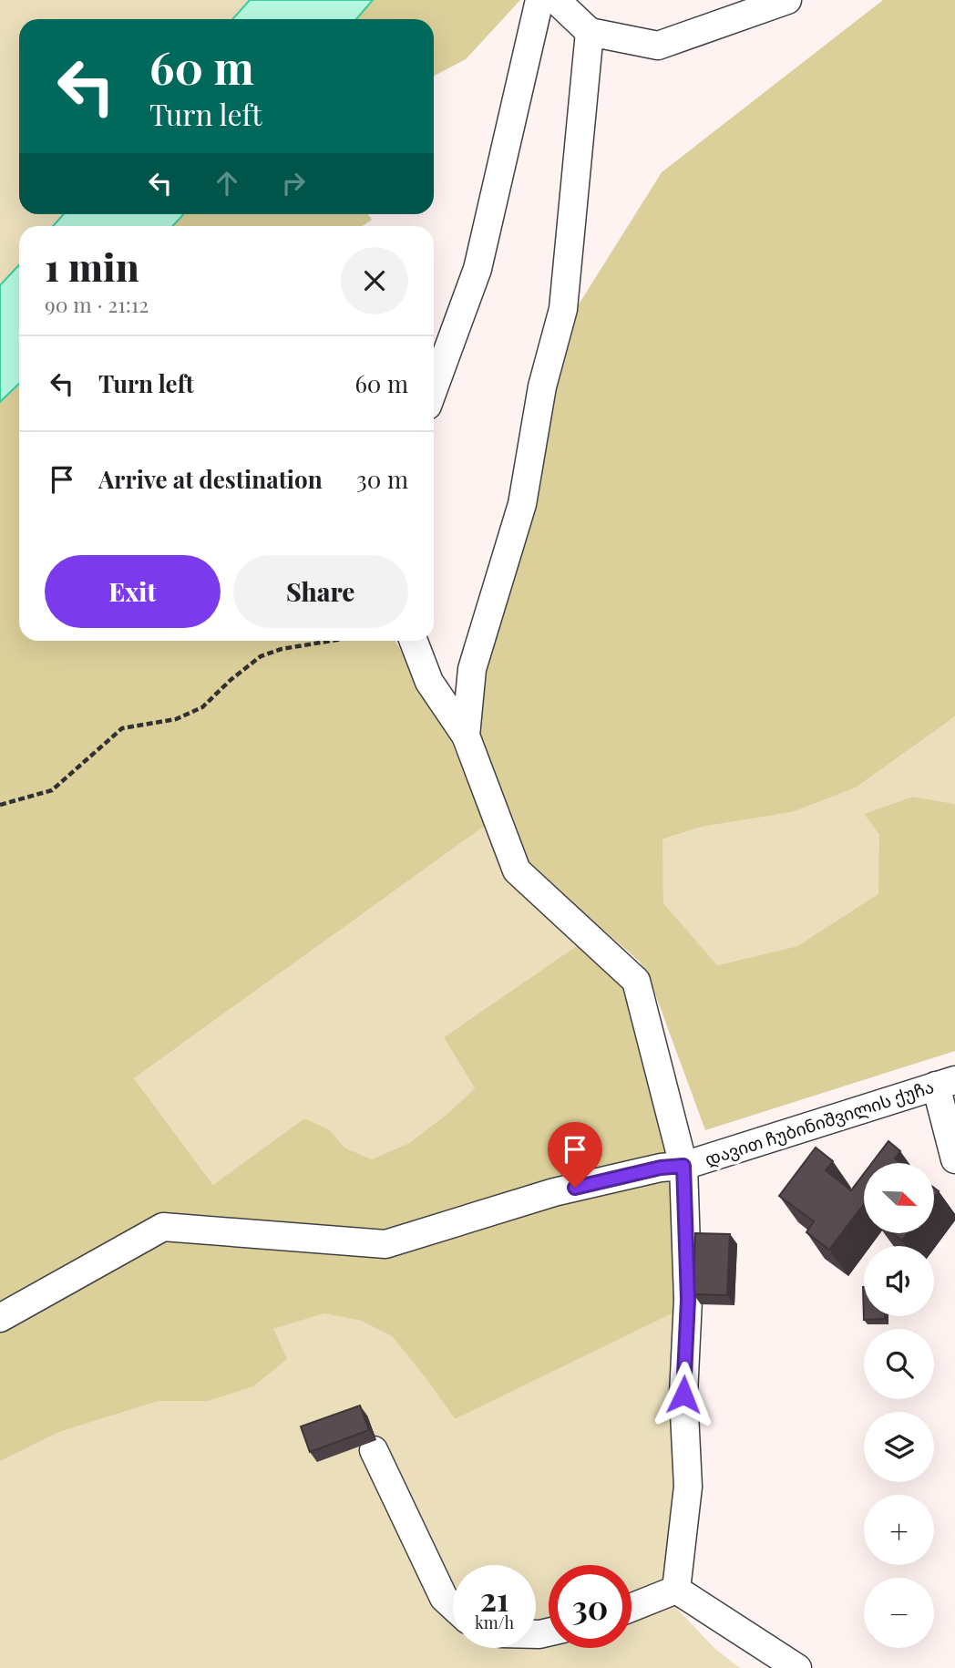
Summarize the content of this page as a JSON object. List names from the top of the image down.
{
  "streets": {
    "street": ["დავით ჩუბინიშვილის ქუჩა"]
  },
  "north": "bottom right",
  "page": {
    "turn": ["60 m", "Turn left"],
    "heading": ["1 min", "90 m · 21:12"],
    "list": [
      {
        "name": "Turn left",
        "value": "60 m"
      },
      {
        "name": "Arrive at destination",
        "value": "30 m"
      }
    ],
    "buttons": ["Exit", "Share"],
    "map_buttons": ["+", "−"],
    "speed": "21 km/h",
    "limit": "30"
  }
}
